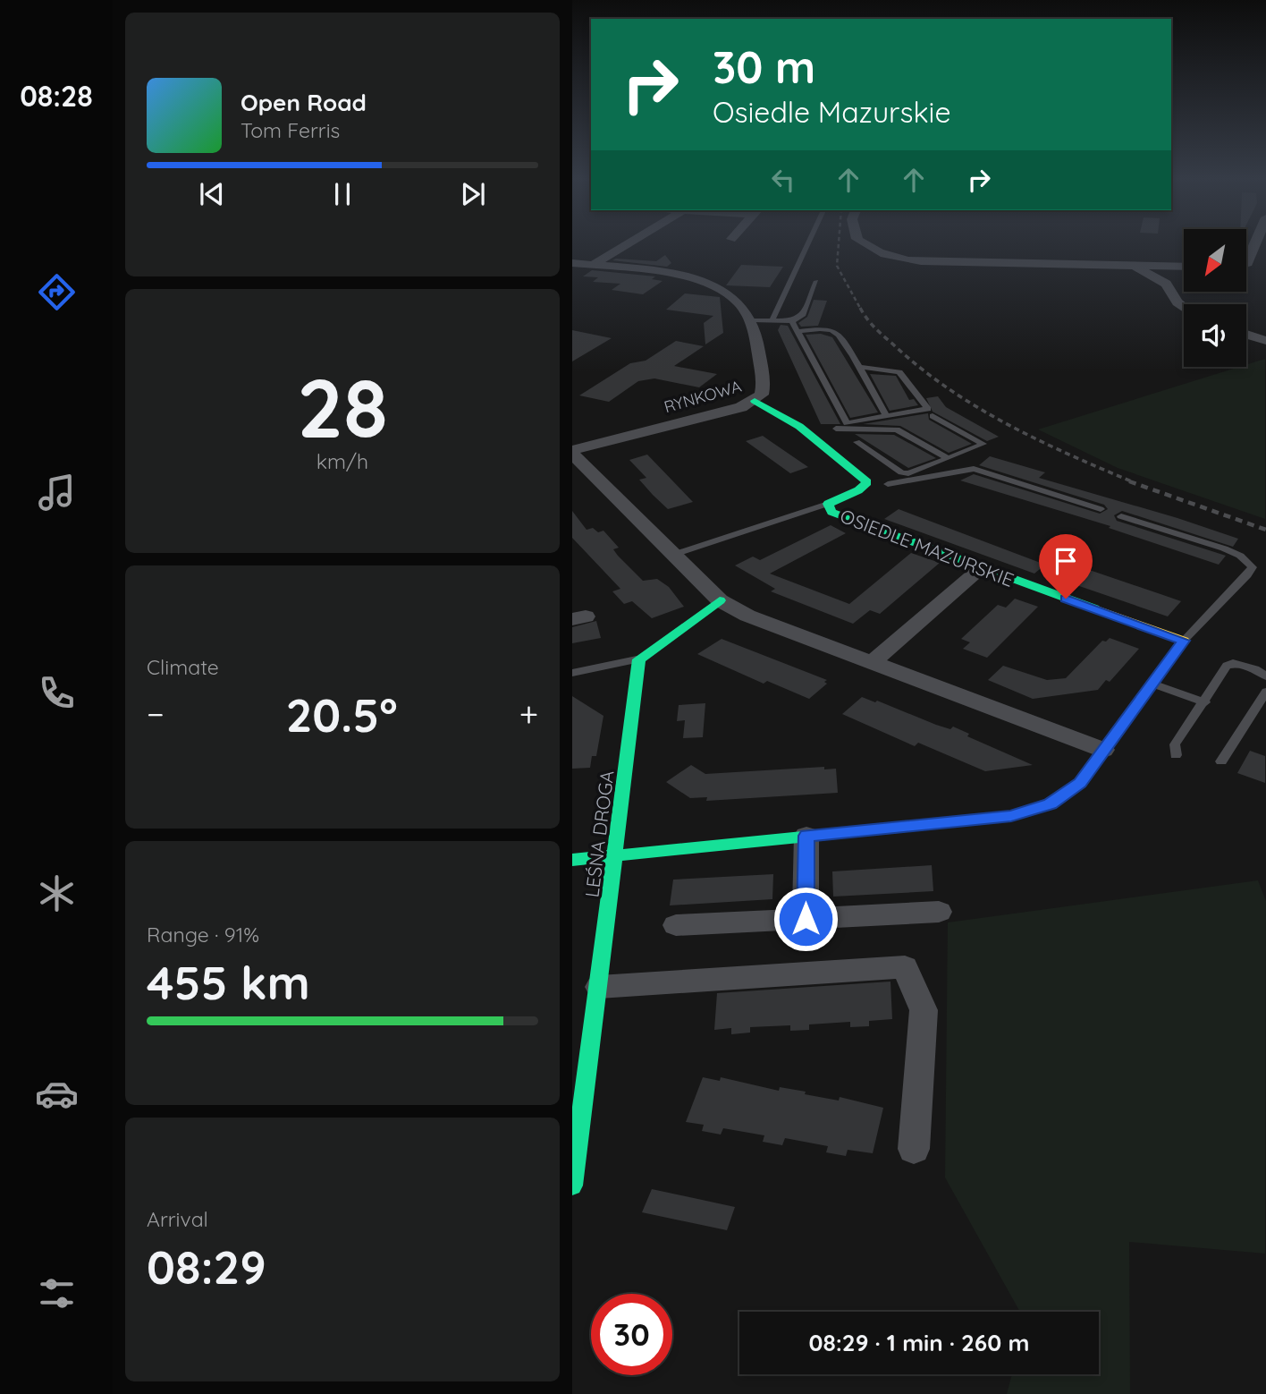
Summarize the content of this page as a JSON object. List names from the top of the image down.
{
  "streets": {
    "street": ["RYNKOWA", "OSIEDLE MAZURSKIE", "LEŚNA DROGA"]
  },
  "north": "bottom left",
  "page": {
    "tabs": "08:28",
    "turn": ["30 m", "Osiedle Mazurskie"],
    "song": ["Open Road", "Tom Ferris"],
    "tile": [
      ["28", "km/h"],
      "Climate",
      ["Range · 91%", "455 km"],
      ["Arrival", "08:29"]
    ],
    "heat": ["−", "20.5°", "+"],
    "limit": "30",
    "trip": "08:29 · 1 min · 260 m"
  }
}
